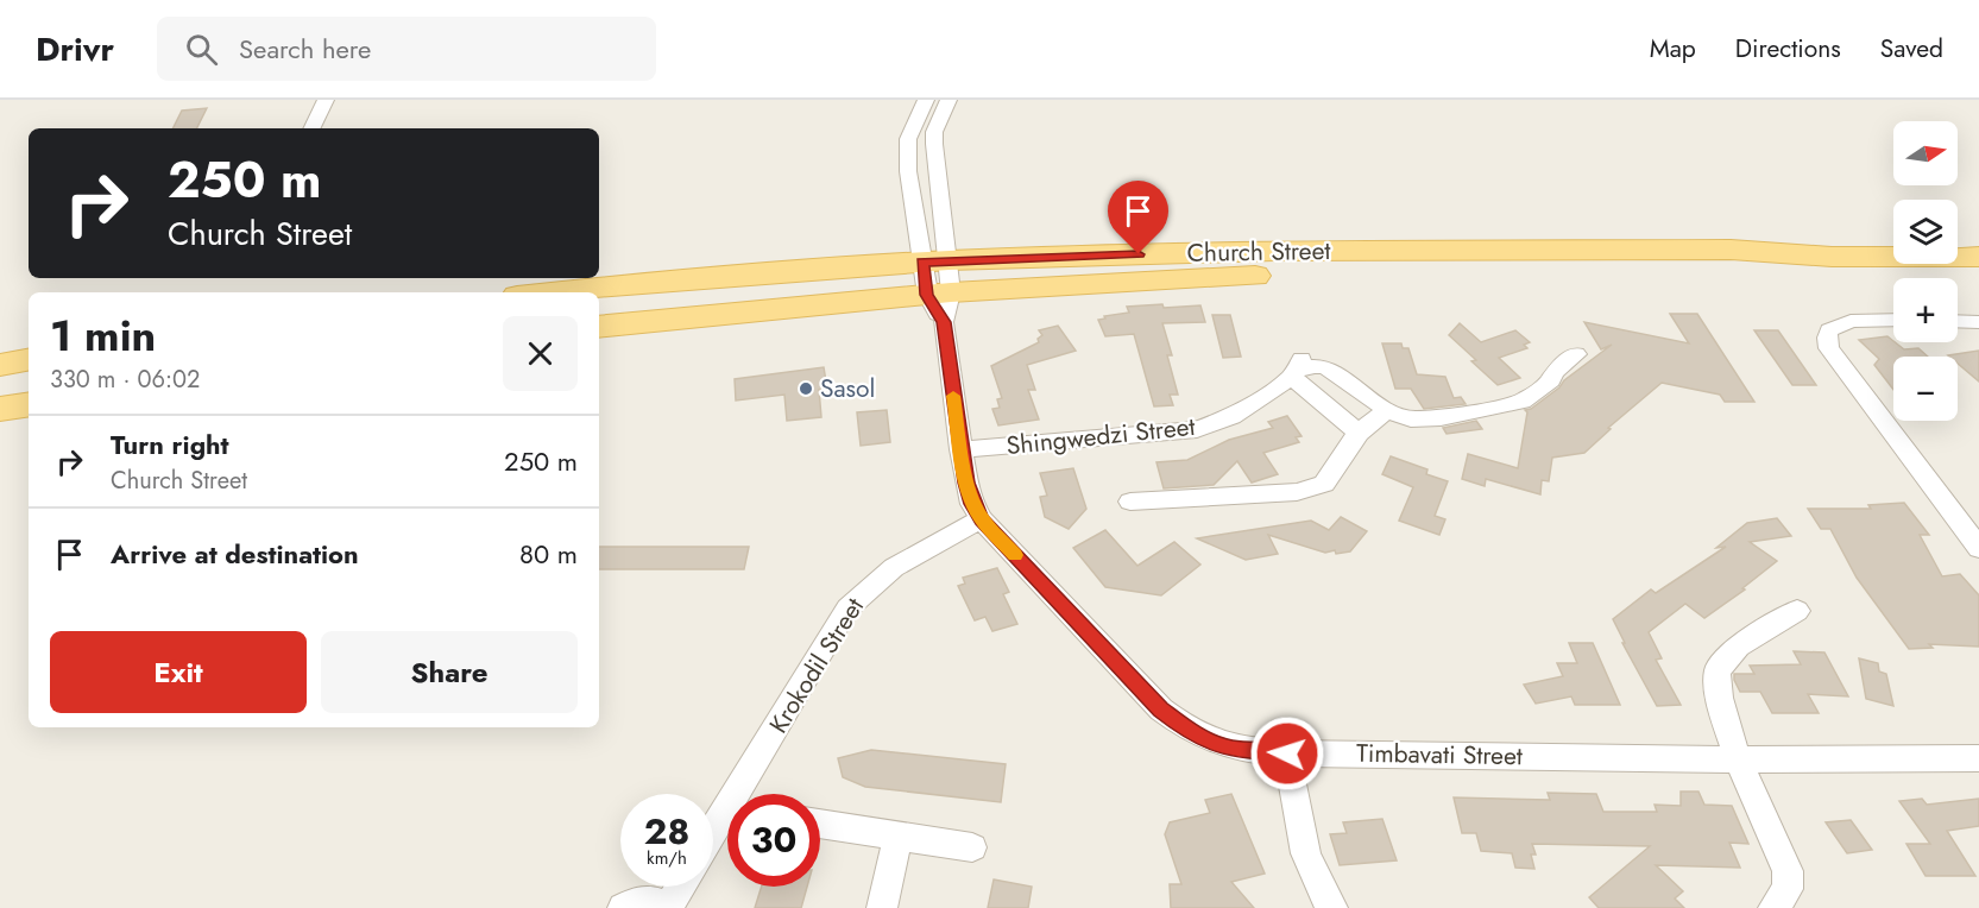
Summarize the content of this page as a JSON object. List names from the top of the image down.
{
  "streets": {
    "main road": ["Church Street"],
    "street": ["Shingwedzi Street", "Krokodil Street", "Timbavati Street"]
  },
  "crossings": [
    ["Church Street", "Timbavati Street"],
    ["Shingwedzi Street", "Timbavati Street"],
    ["Krokodil Street", "Timbavati Street"]
  ],
  "places": ["Sasol"],
  "north": "right",
  "page": {
    "header": "Drivr",
    "search": "Search here",
    "nav": ["Map", "Directions", "Saved"],
    "map_buttons": ["+", "−"],
    "turn": ["250 m", "Church Street"],
    "heading": ["1 min", "330 m · 06:02"],
    "list": [
      {
        "name": "Turn right",
        "note": "Church Street",
        "value": "250 m"
      },
      {
        "name": "Arrive at destination",
        "value": "80 m"
      }
    ],
    "buttons": ["Exit", "Share"],
    "speed": "28 km/h",
    "limit": "30"
  }
}
